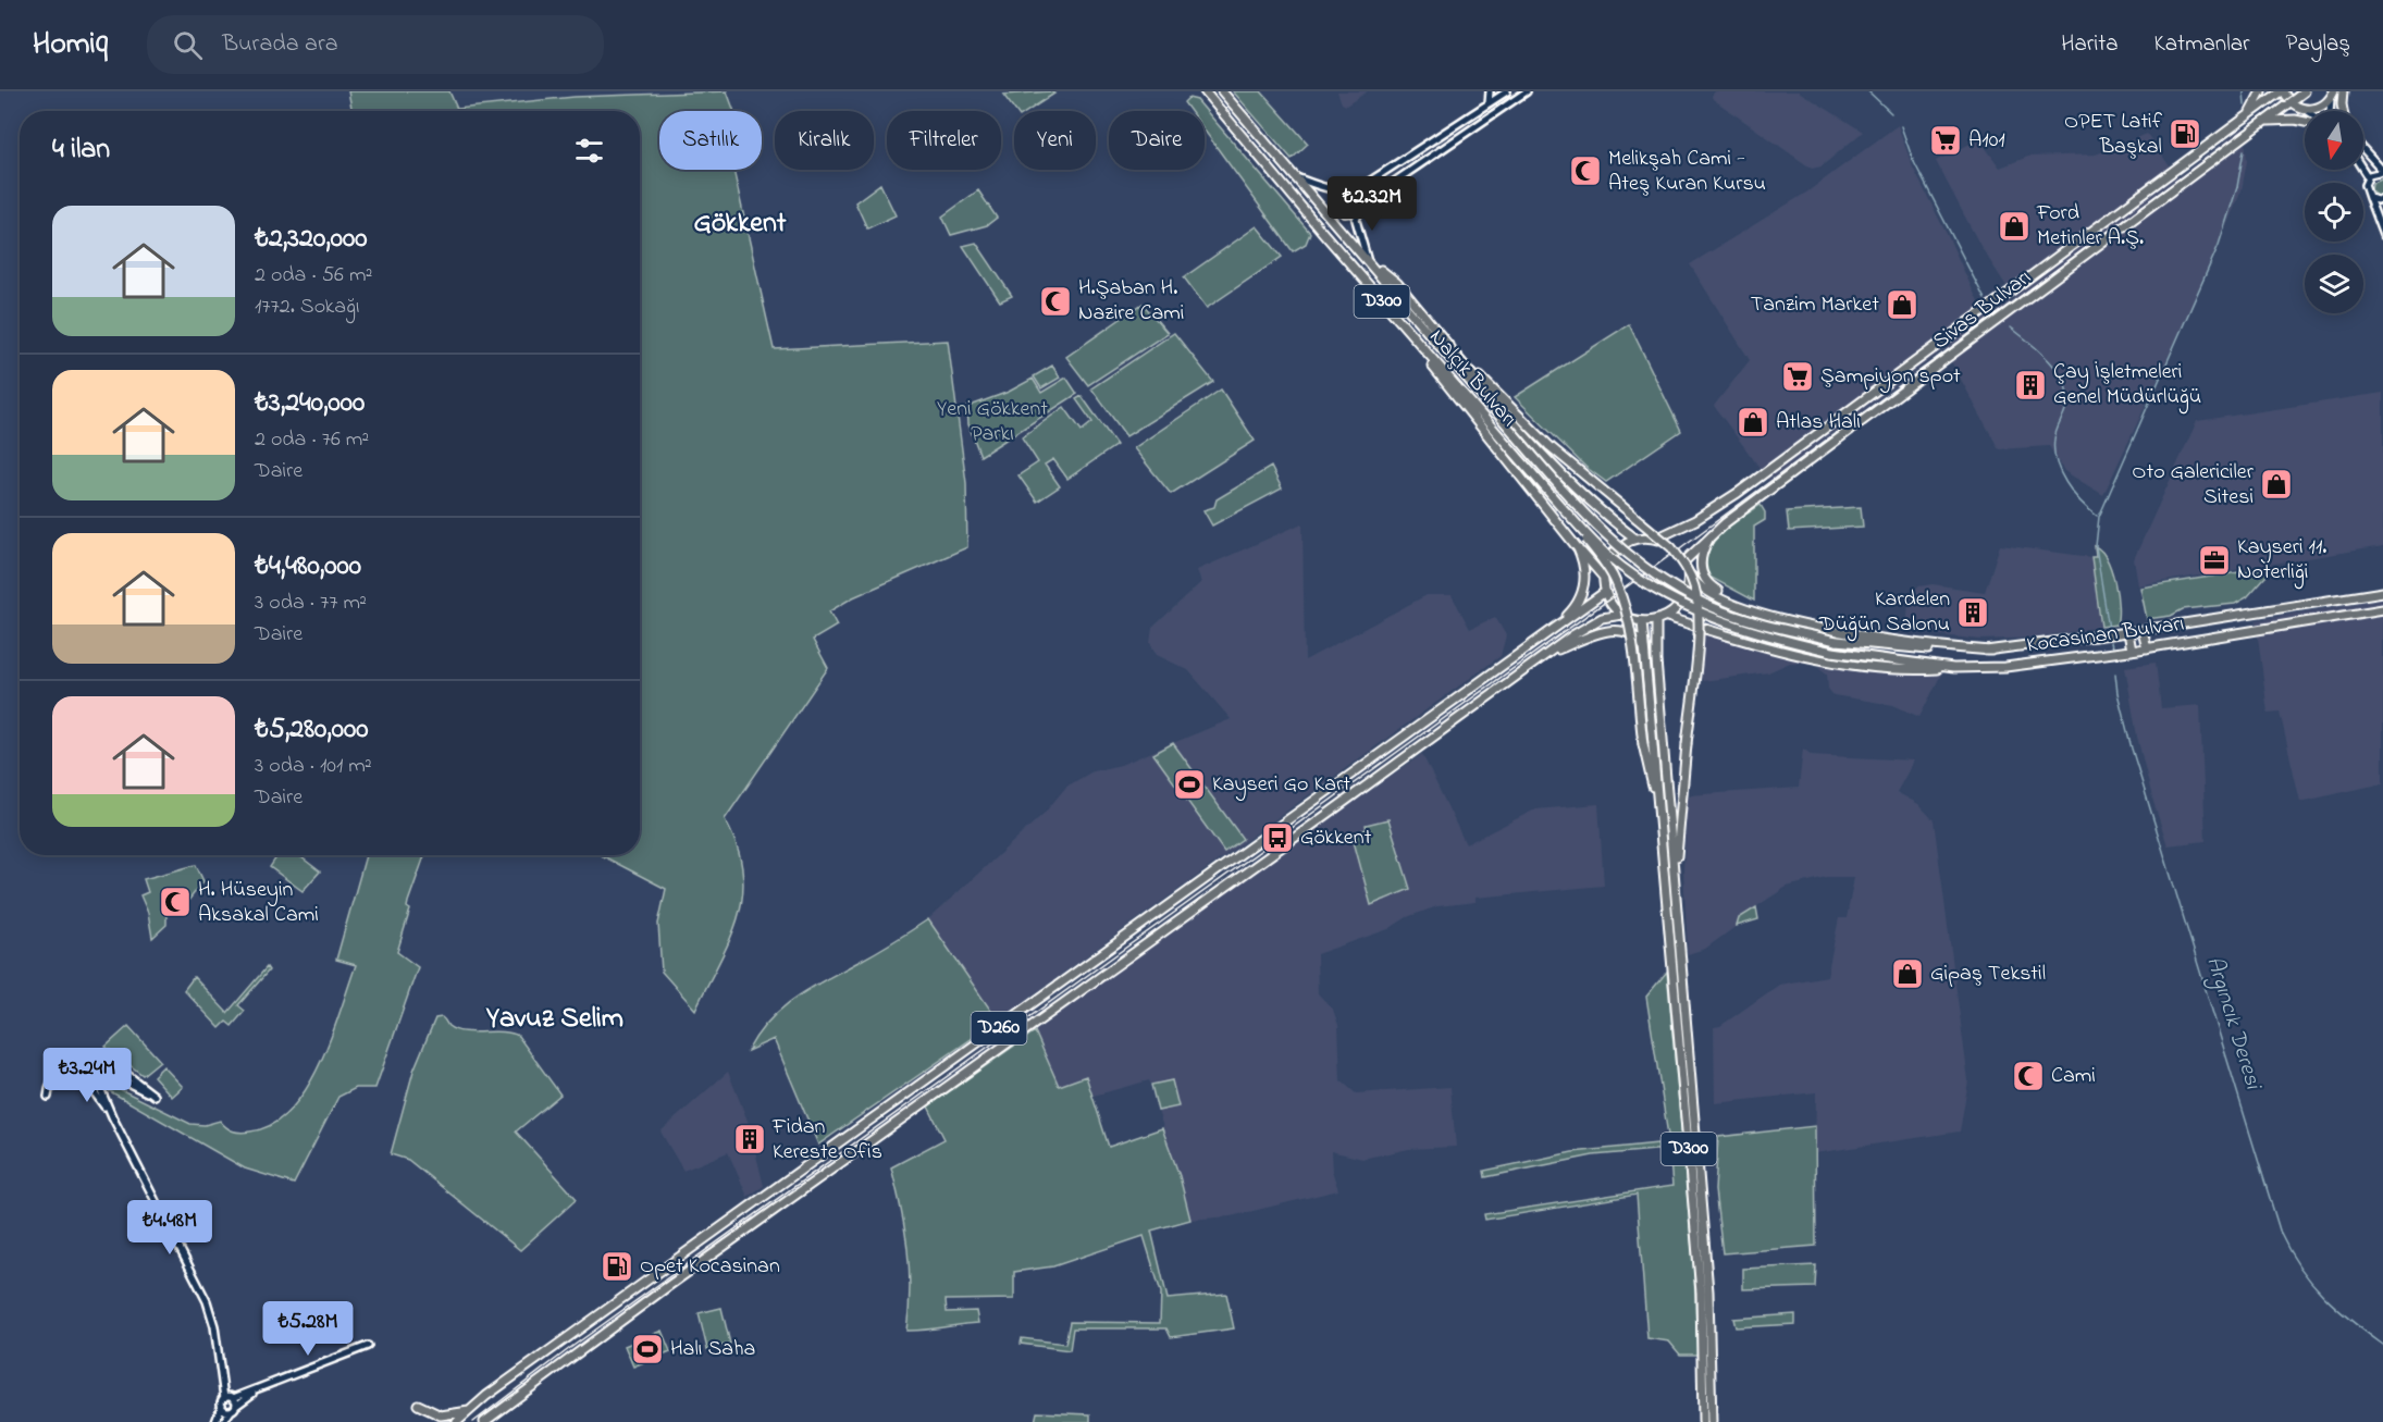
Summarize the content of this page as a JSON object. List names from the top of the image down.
{
  "streets": {
    "highway": [
      "D300",
      "Sivas Bulvarı",
      "Nalçık Bulvarı",
      "Kocasinan Bulvarı",
      "D260"
    ]
  },
  "crossings": [
    ["D300", "Sivas Bulvarı"],
    ["D300", "Nalçık Bulvarı"],
    ["D300", "Kocasinan Bulvarı"],
    ["Nalçık Bulvarı", "Kocasinan Bulvarı"]
  ],
  "districts": ["Gökkent", "Yavuz Selim"],
  "water": ["Argıncık Deresi"],
  "parks": ["Yeni Gökkent Parkı"],
  "places": {
    "fuel station": ["OPET Latif Başkal", "Opet Kocasinan"],
    "supermarket": ["A101", "Şampiyon spot"],
    "mosque": [
      "Melikşah Cami - Ateş Kuran Kursu",
      "H.Şaban H. Nazire Cami",
      "H. Hüseyin Aksakal Cami",
      "Cami"
    ],
    "shop": [
      "Ford Metinler A.Ş.",
      "Tanzim Market",
      "Atlas Halı",
      "Oto Galericiler Sitesi",
      "Gipaş Tekstil"
    ],
    "building": ["Çay İşletmeleri Genel Müdürlüğü", "Kardelen Düğün Salonu", "Fidan Kereste Ofis"],
    "office": ["Kayseri 11. Noterliği"],
    "sports": ["Kayseri Go Kart", "Halı Saha"],
    "bus stop": ["Gökkent"]
  },
  "north": "bottom",
  "page": {
    "header": "Homiq",
    "search": "Burada ara",
    "nav": ["Harita", "Katmanlar", "Paylaş"],
    "chip": [
      "Satılık",
      "Kiralık",
      "Filtreler",
      "Yeni",
      "Daire"
    ],
    "heading": "4 ilan",
    "price": [
      "₺2.32M",
      "₺3.24M",
      "₺4.48M",
      "₺5.28M"
    ],
    "list": [
      {
        "name": "₺2,320,000",
        "note": "2 oda · 56 m² · 1772. Sokağı"
      },
      {
        "name": "₺3,240,000",
        "note": "2 oda · 76 m² · Daire"
      },
      {
        "name": "₺4,480,000",
        "note": "3 oda · 77 m² · Daire"
      },
      {
        "name": "₺5,280,000",
        "note": "3 oda · 101 m² · Daire"
      }
    ]
  }
}
